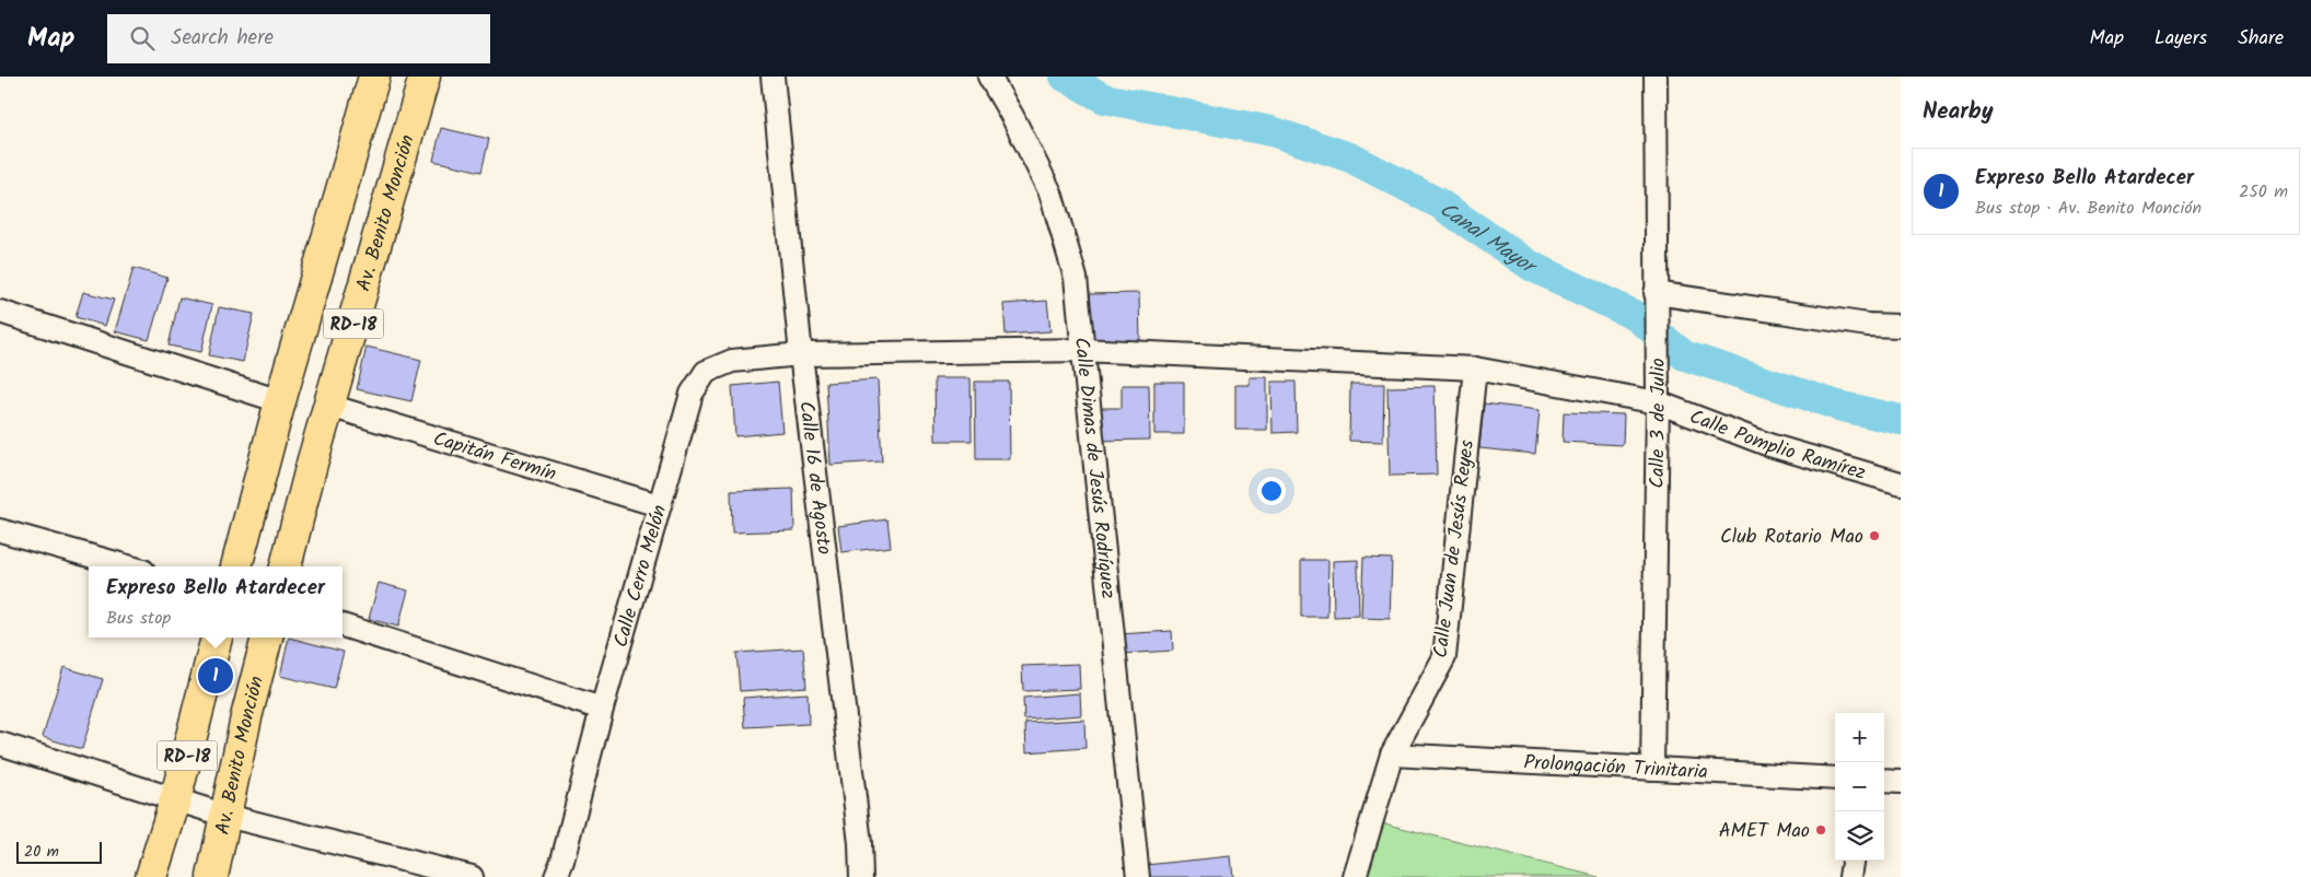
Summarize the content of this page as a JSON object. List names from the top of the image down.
{
  "streets": {
    "main road": ["Av. Benito Monción", "RD-18"],
    "street": [
      "Calle 3 de Julio",
      "Calle Pomplio Ramírez",
      "Capitán Fermín",
      "Calle Dimas de Jesús Rodríguez",
      "Calle 16 de Agosto",
      "Calle Juan de Jesús Reyes",
      "Calle Cerro Melón",
      "Prolongación Trinitaria"
    ]
  },
  "crossings": [
    ["Av. Benito Monción", "Capitán Fermín"],
    ["Calle 3 de Julio", "Calle Pomplio Ramírez"],
    ["Calle 3 de Julio", "Prolongación Trinitaria"],
    ["Calle Pomplio Ramírez", "Calle Dimas de Jesús Rodríguez"],
    ["Calle Pomplio Ramírez", "Calle Juan de Jesús Reyes"],
    ["Calle Pomplio Ramírez", "Calle Cerro Melón"],
    ["Capitán Fermín", "Calle Cerro Melón"],
    ["Calle Dimas de Jesús Rodríguez", "Calle Cerro Melón"],
    ["Calle 16 de Agosto", "Calle Cerro Melón"],
    ["Calle Juan de Jesús Reyes", "Prolongación Trinitaria"]
  ],
  "water": ["Canal Mayor"],
  "places": ["Club Rotario Mao", "AMET Mao"],
  "scale_bar": "20 m",
  "page": {
    "header": "Map",
    "search": "Search here",
    "nav": ["Map", "Layers", "Share"],
    "heading": "Nearby",
    "list": [
      {
        "mark": "1",
        "name": "Expreso Bello Atardecer",
        "note": "Bus stop · Av. Benito Monción",
        "value": "250 m"
      }
    ],
    "popup": ["Expreso Bello Atardecer", "Bus stop"],
    "pins": "1",
    "map_buttons": ["+", "−"],
    "scale": "20 m"
  }
}
